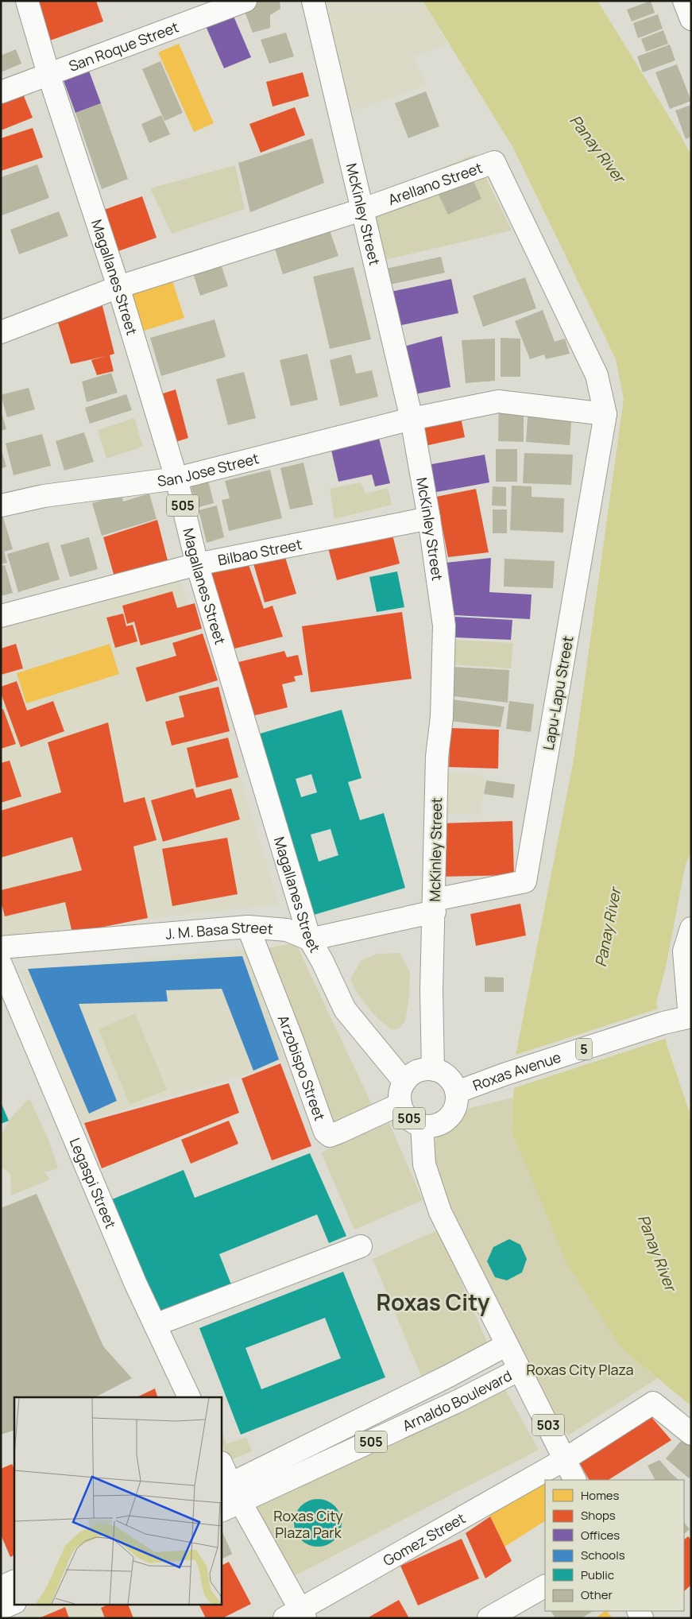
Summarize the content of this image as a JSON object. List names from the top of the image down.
{
  "streets": {
    "main road": [
      "San Roque Street",
      "Arellano Street",
      "McKinley Street",
      "Magallanes Street",
      "San Jose Street",
      "505",
      "Bilbao Street",
      "Lapu-Lapu Street",
      "J. M. Basa Street",
      "5",
      "Arzobispo Street",
      "Roxas Avenue",
      "Legaspi Street",
      "Arnaldo Boulevard",
      "503",
      "Gomez Street"
    ]
  },
  "crossings": [
    ["San Roque Street", "Magallanes Street"],
    ["Arellano Street", "McKinley Street"],
    ["Arellano Street", "Magallanes Street"],
    ["Arellano Street", "San Jose Street"],
    ["Arellano Street", "Lapu-Lapu Street"],
    ["McKinley Street", "Magallanes Street"],
    ["McKinley Street", "San Jose Street"],
    ["McKinley Street", "505"],
    ["McKinley Street", "Bilbao Street"],
    ["McKinley Street", "Lapu-Lapu Street"],
    ["McKinley Street", "Arzobispo Street"],
    ["McKinley Street", "Roxas Avenue"],
    ["Magallanes Street", "San Jose Street"],
    ["Magallanes Street", "505"],
    ["Magallanes Street", "Bilbao Street"],
    ["Magallanes Street", "J. M. Basa Street"],
    ["Magallanes Street", "Arzobispo Street"],
    ["Magallanes Street", "Roxas Avenue"],
    ["San Jose Street", "Lapu-Lapu Street"],
    ["505", "Arzobispo Street"],
    ["505", "Roxas Avenue"],
    ["505", "Arnaldo Boulevard"],
    ["505", "503"],
    ["J. M. Basa Street", "Arzobispo Street"],
    ["Arzobispo Street", "Roxas Avenue"],
    ["Arnaldo Boulevard", "503"],
    ["503", "Gomez Street"]
  ],
  "districts": ["Roxas City"],
  "water": ["Panay River"],
  "parks": ["Roxas City Plaza", "Roxas City Plaza Park"],
  "legend": [
    "Homes",
    "Shops",
    "Offices",
    "Schools",
    "Public",
    "Other"
  ]
}
